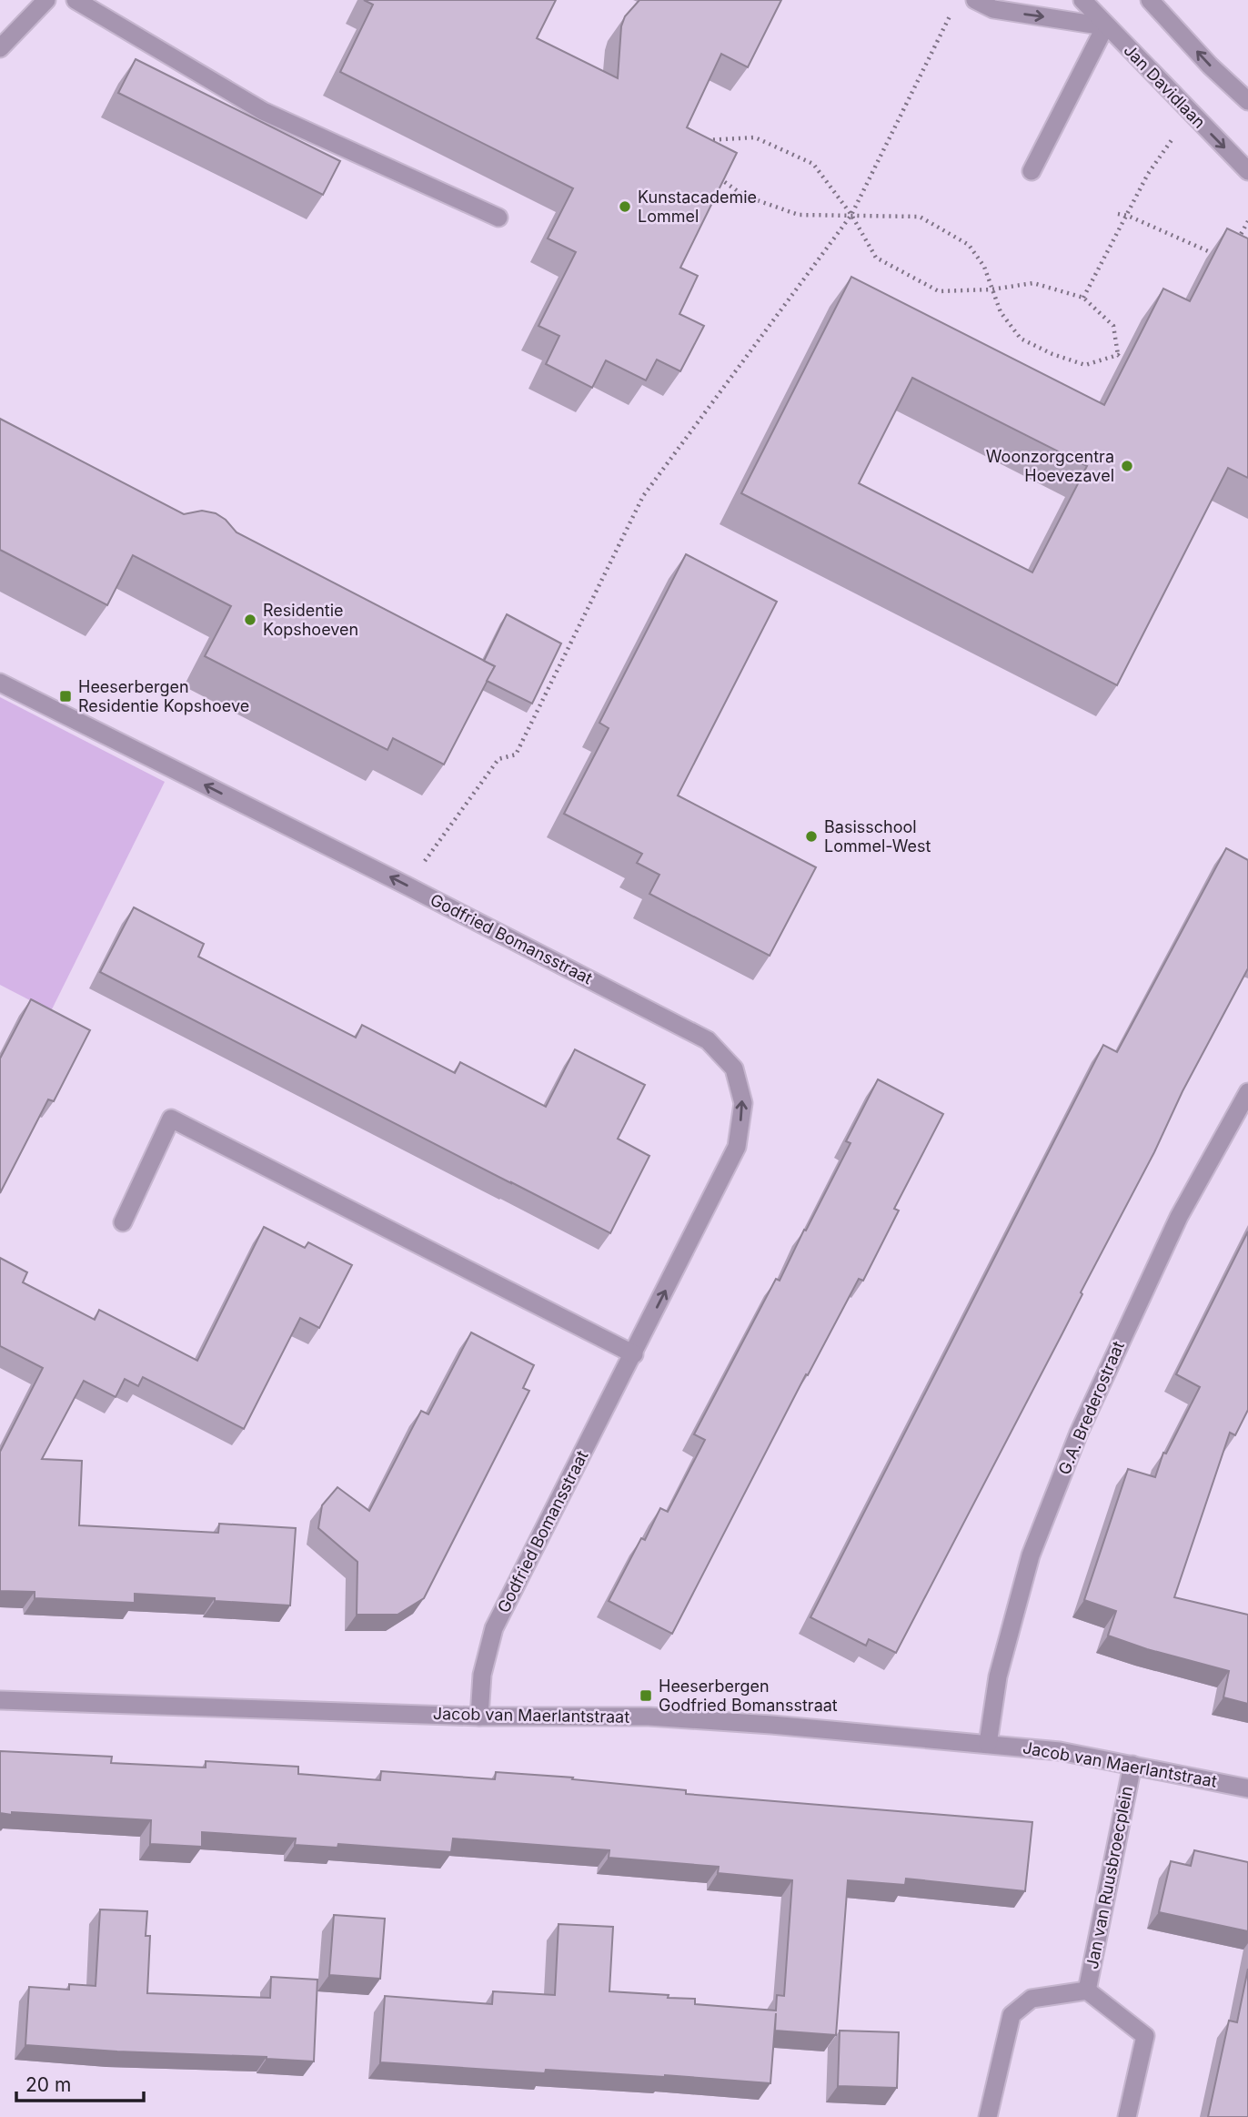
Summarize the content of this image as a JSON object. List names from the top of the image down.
{
  "streets": {
    "street": [
      "Jan Davidlaan",
      "Godfried Bomansstraat",
      "G.A. Brederostraat",
      "Jacob van Maerlantstraat",
      "Jan van Ruusbroecplein"
    ]
  },
  "crossings": [
    ["Godfried Bomansstraat", "Jacob van Maerlantstraat"],
    ["G.A. Brederostraat", "Jacob van Maerlantstraat"],
    ["Jacob van Maerlantstraat", "Jan van Ruusbroecplein"]
  ],
  "one_way": ["Godfried Bomansstraat"],
  "places": {
    "other": [
      "Kunstacademie Lommel",
      "Woonzorgcentra Hoevezavel",
      "Residentie Kopshoeven",
      "Basisschool Lommel-West"
    ],
    "transit": ["Heeserbergen Residentie Kopshoeve", "Heeserbergen Godfried Bomansstraat"]
  },
  "scale_bar": "20 m"
}
